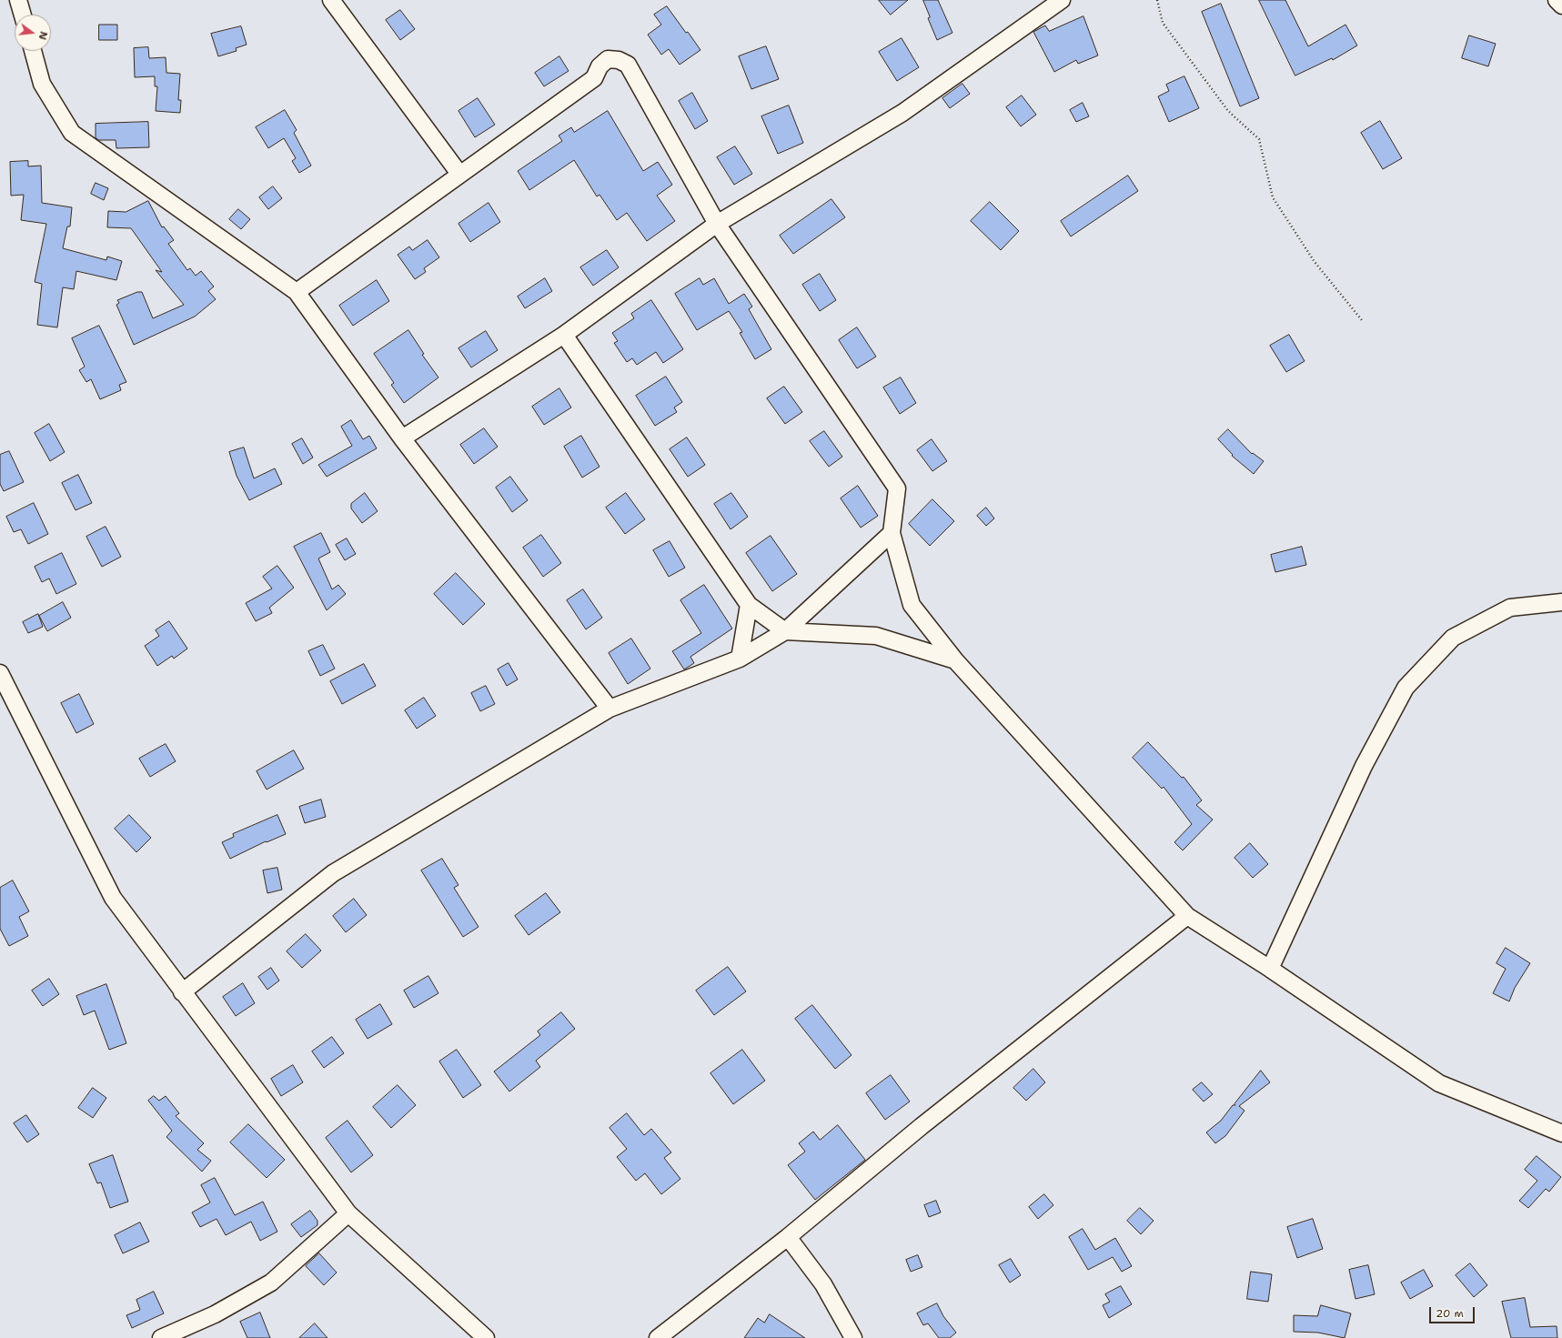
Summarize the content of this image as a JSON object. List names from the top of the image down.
{
  "scale_bar": "20 m",
  "north": "right"
}
